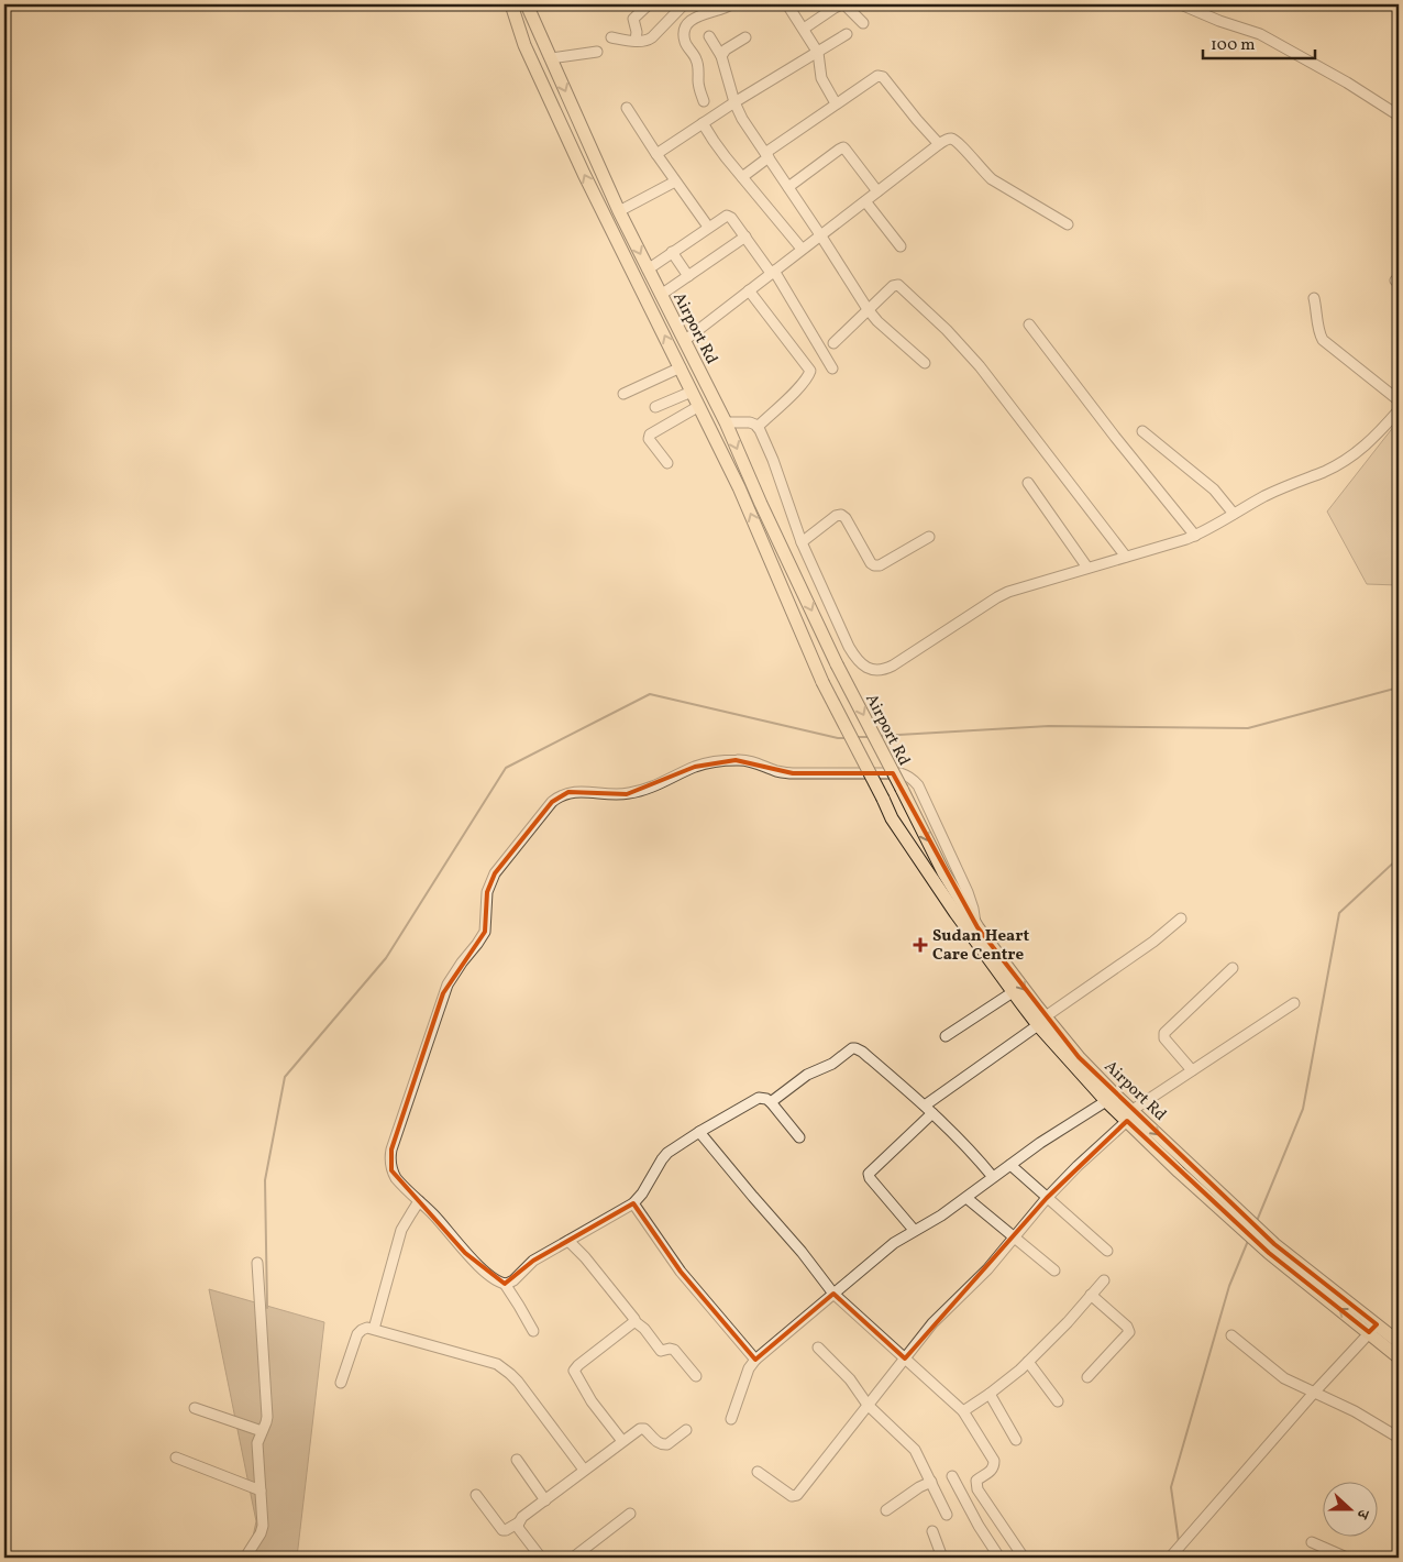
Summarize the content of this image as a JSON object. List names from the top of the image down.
{
  "streets": {
    "main road": ["Airport Rd"]
  },
  "places": {
    "health": ["Sudan Heart Care Centre"]
  },
  "scale_bar": "100 m",
  "north": "right"
}
